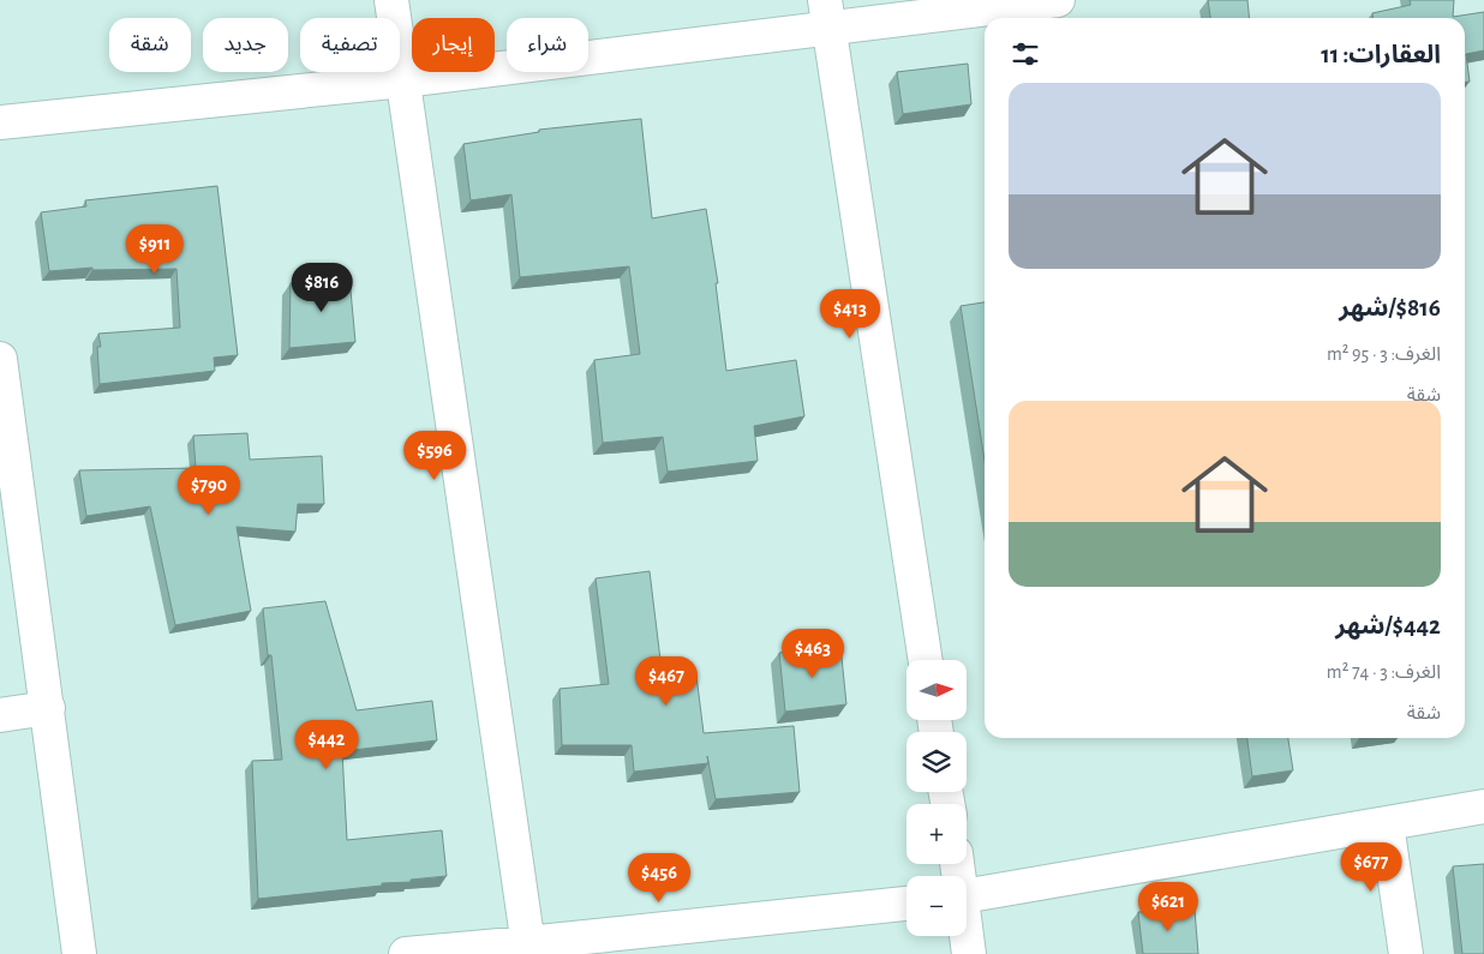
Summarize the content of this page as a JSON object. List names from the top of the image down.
{
  "north": "right",
  "page": {
    "chip": [
      "شراء",
      "إيجار",
      "تصفية",
      "جديد",
      "شقة"
    ],
    "heading": "العقارات: 11",
    "list": [
      {
        "name": "$816/شهر",
        "note": "الغرف: 3 · 95 m² · شقة"
      },
      {
        "name": "$442/شهر",
        "note": "الغرف: 3 · 74 m² · شقة"
      }
    ],
    "price": [
      "$911",
      "$816",
      "$413",
      "$596",
      "$790",
      "$463",
      "$467",
      "$442",
      "$677",
      "$456",
      "$621"
    ],
    "map_buttons": ["+", "−"]
  }
}
